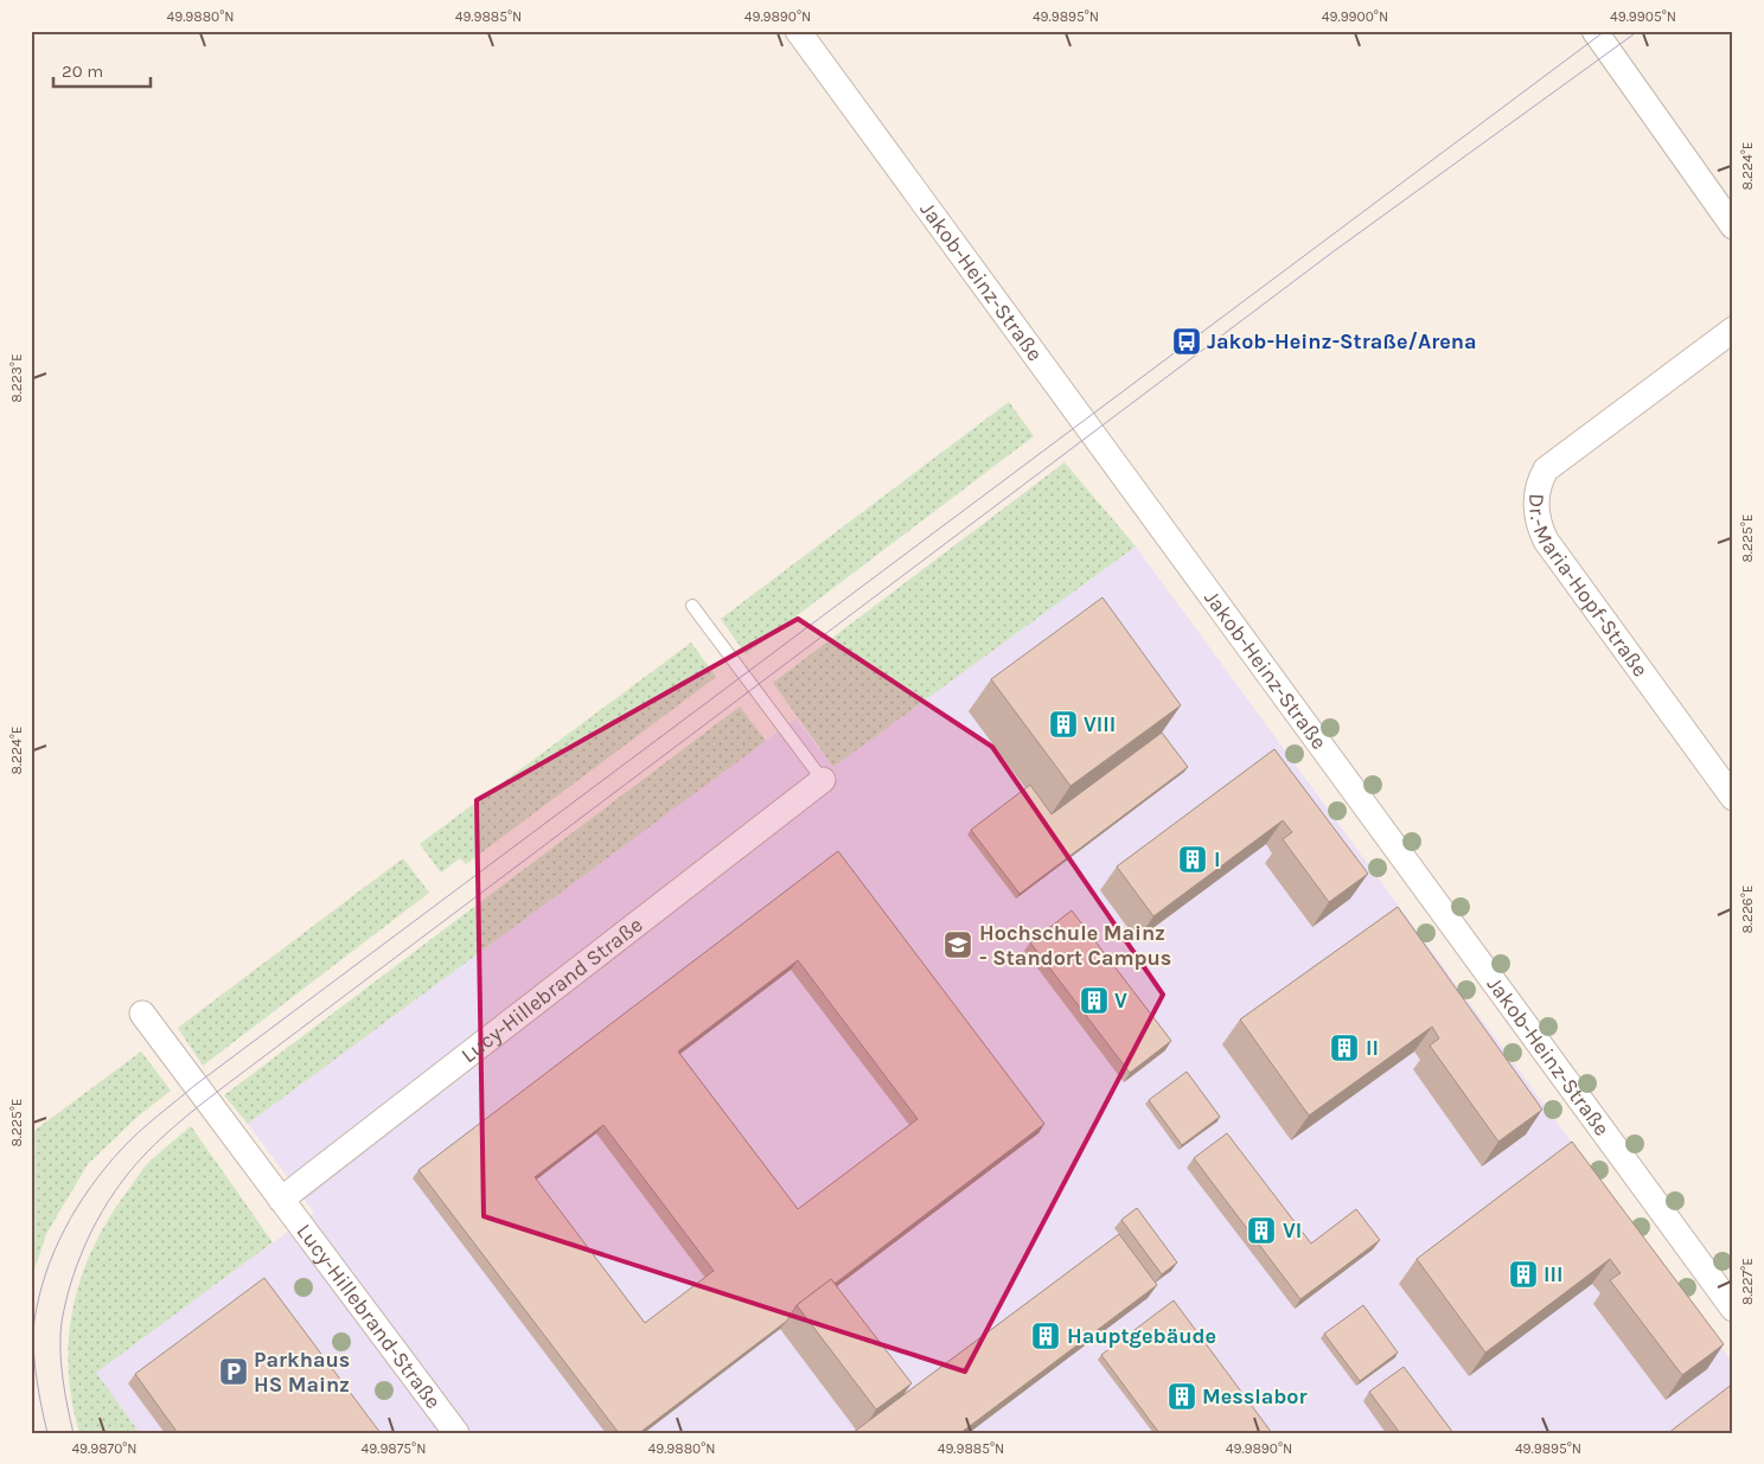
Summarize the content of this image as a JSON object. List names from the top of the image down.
{
  "streets": {
    "street": [
      "Jakob-Heinz-Straße",
      "Dr.-Maria-Hopf-Straße",
      "Lucy-Hillebrand Straße",
      "Lucy-Hillebrand-Straße"
    ]
  },
  "crossings": [
    ["Lucy-Hillebrand Straße", "Lucy-Hillebrand-Straße"]
  ],
  "places": {
    "bus stop": ["Jakob-Heinz-Straße/Arena"],
    "building": [
      "VIII",
      "I",
      "V",
      "II",
      "VI",
      "III",
      "Hauptgebäude",
      "Messlabor"
    ],
    "school or university": ["Hochschule Mainz - Standort Campus"],
    "parking": ["Parkhaus HS Mainz"]
  },
  "scale_bar": "20 m",
  "coordinates": [
    "49.9880°N",
    "49.9885°N",
    "49.9890°N",
    "49.9895°N",
    "49.9900°N",
    "49.9905°N",
    "8.224°E",
    "8.223°E",
    "8.225°E",
    "8.226°E",
    "8.227°E",
    "49.9870°N",
    "49.9875°N"
  ]
}
